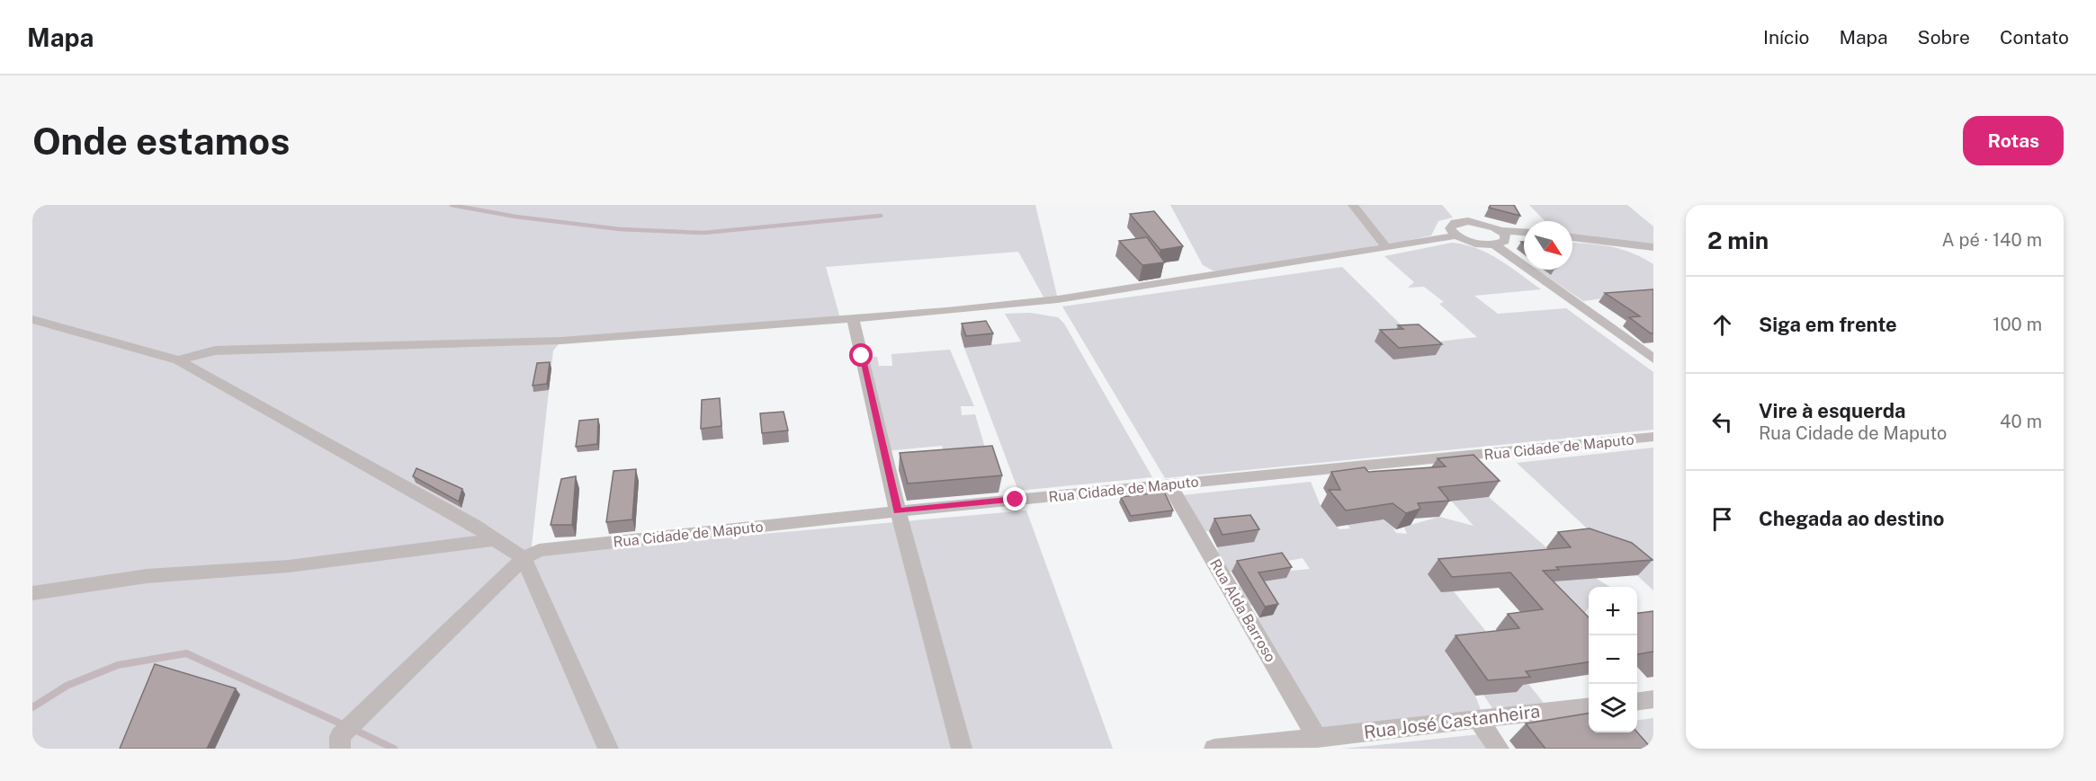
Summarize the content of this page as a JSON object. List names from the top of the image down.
{
  "streets": {
    "street": ["Rua Cidade de Maputo", "Rua Alda Barroso", "Rua José Castanheira"]
  },
  "crossings": [
    ["Rua Cidade de Maputo", "Rua Alda Barroso"],
    ["Rua Alda Barroso", "Rua José Castanheira"]
  ],
  "north": "bottom right",
  "page": {
    "header": "Mapa",
    "nav": [
      "Início",
      "Mapa",
      "Sobre",
      "Contato"
    ],
    "buttons": "Rotas",
    "title": "Onde estamos",
    "heading": ["2 min", "A pé · 140 m"],
    "list": [
      ["Siga em frente", "100 m"],
      ["Vire à esquerda", "Rua Cidade de Maputo", "40 m"],
      "Chegada ao destino"
    ],
    "map_buttons": ["+", "−"]
  }
}
